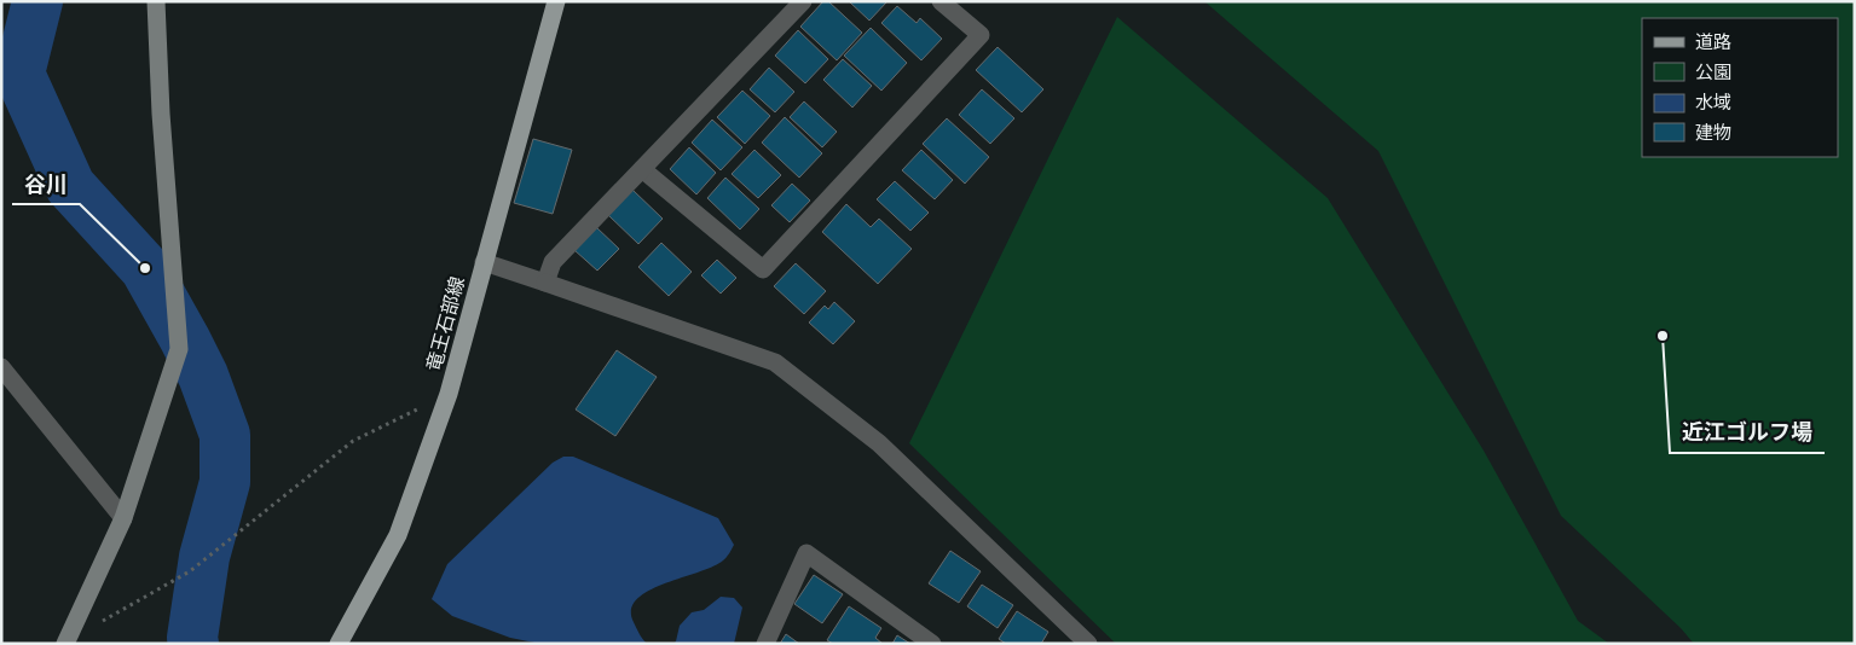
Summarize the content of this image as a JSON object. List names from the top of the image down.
{
  "streets": {
    "main road": ["竜王石部線"]
  },
  "places": ["谷川", "近江ゴルフ場"],
  "legend": [
    "道路",
    "公園",
    "水域",
    "建物"
  ]
}
